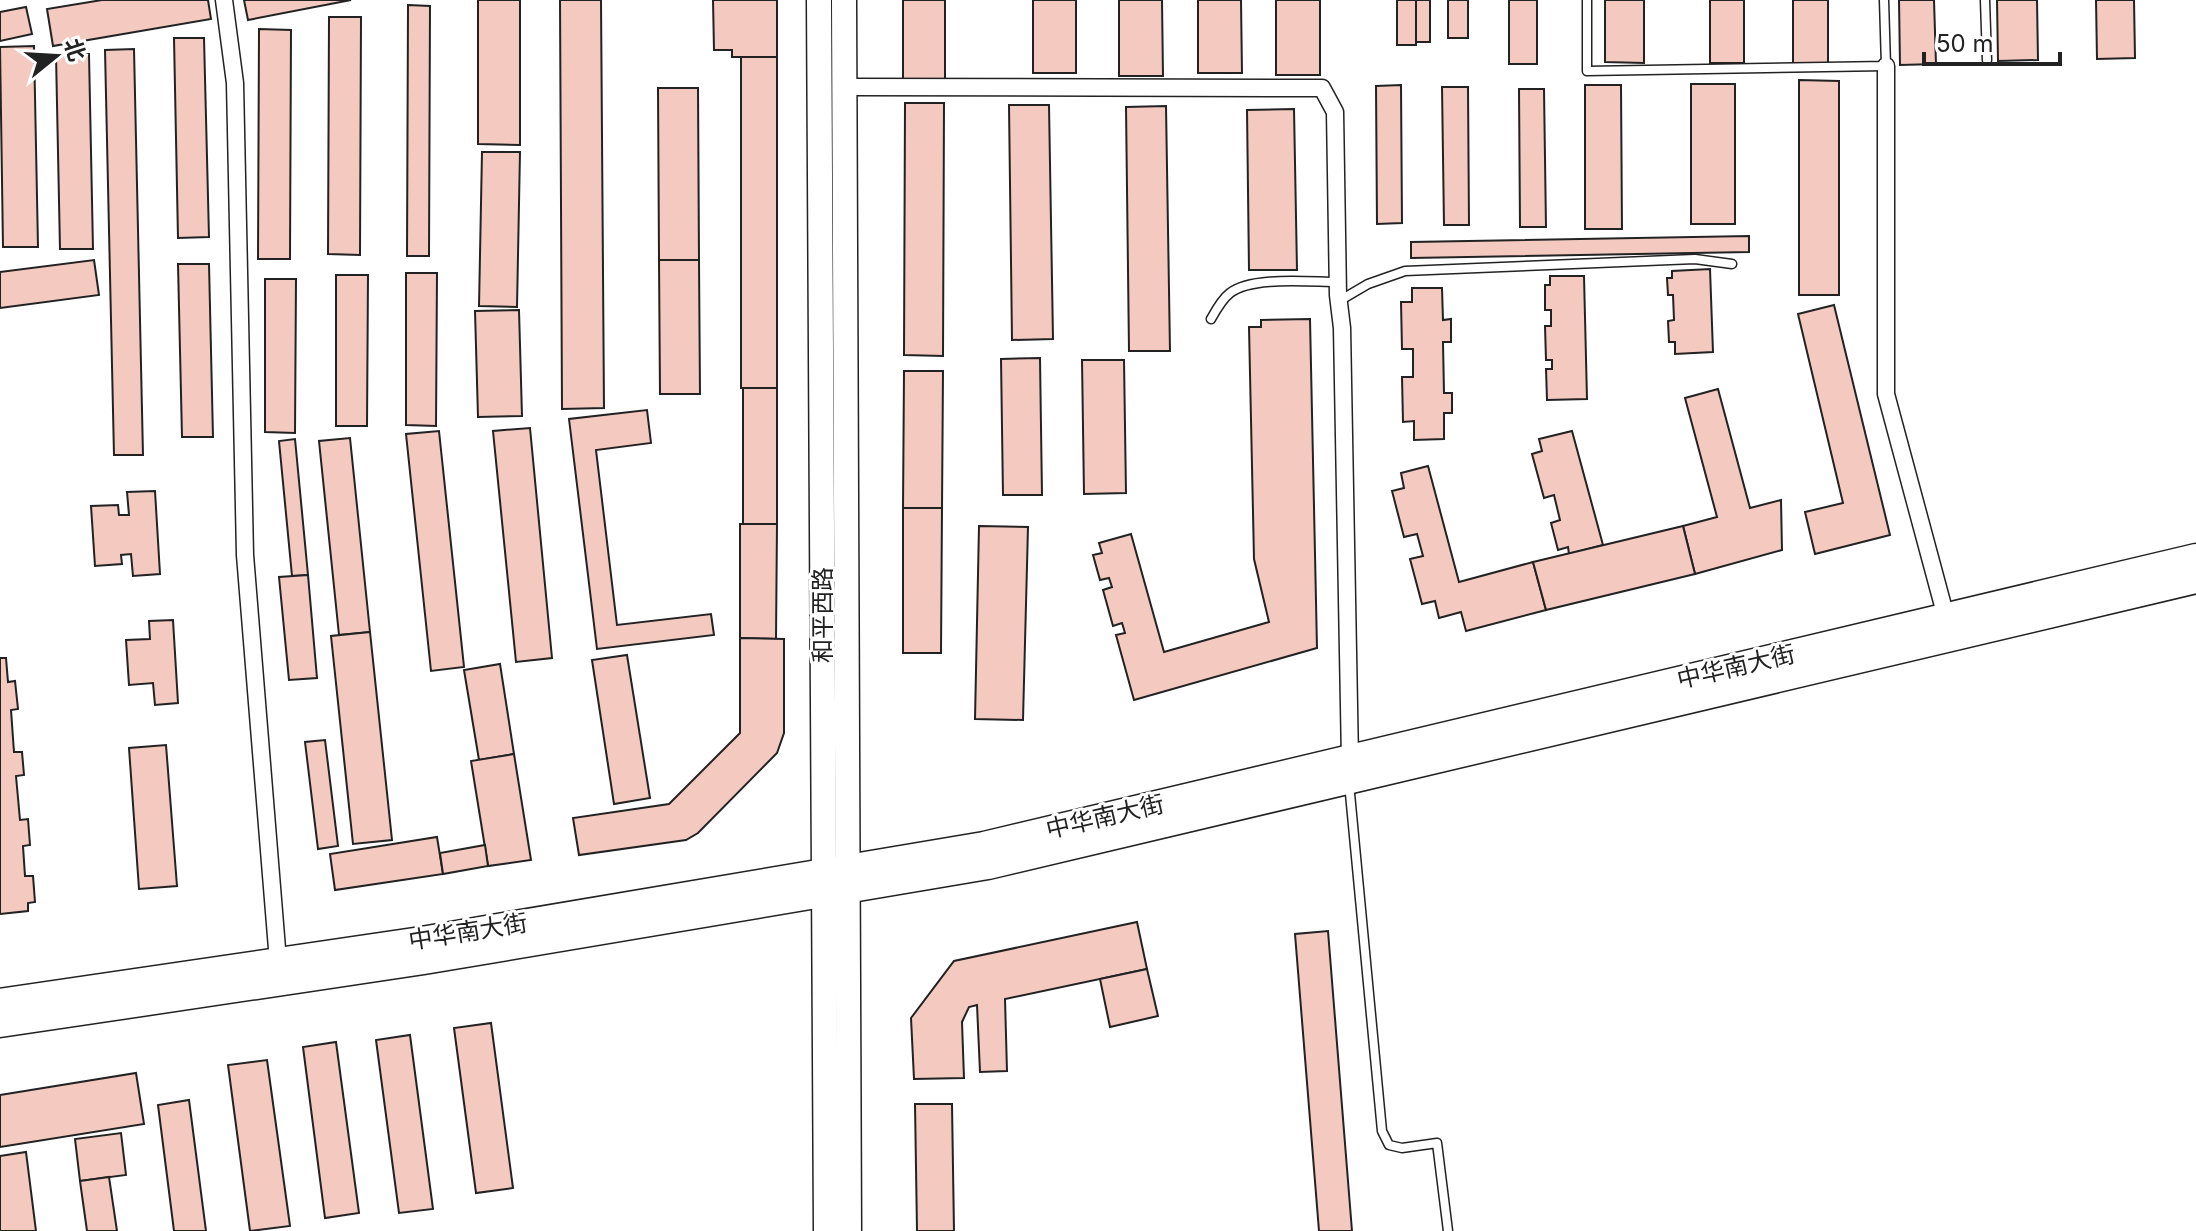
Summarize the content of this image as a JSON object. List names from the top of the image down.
{
  "streets": {
    "main road": ["和平西路", "中华南大街"]
  },
  "crossings": [
    ["和平西路", "中华南大街"]
  ],
  "scale_bar": "50 m",
  "north": "right"
}
